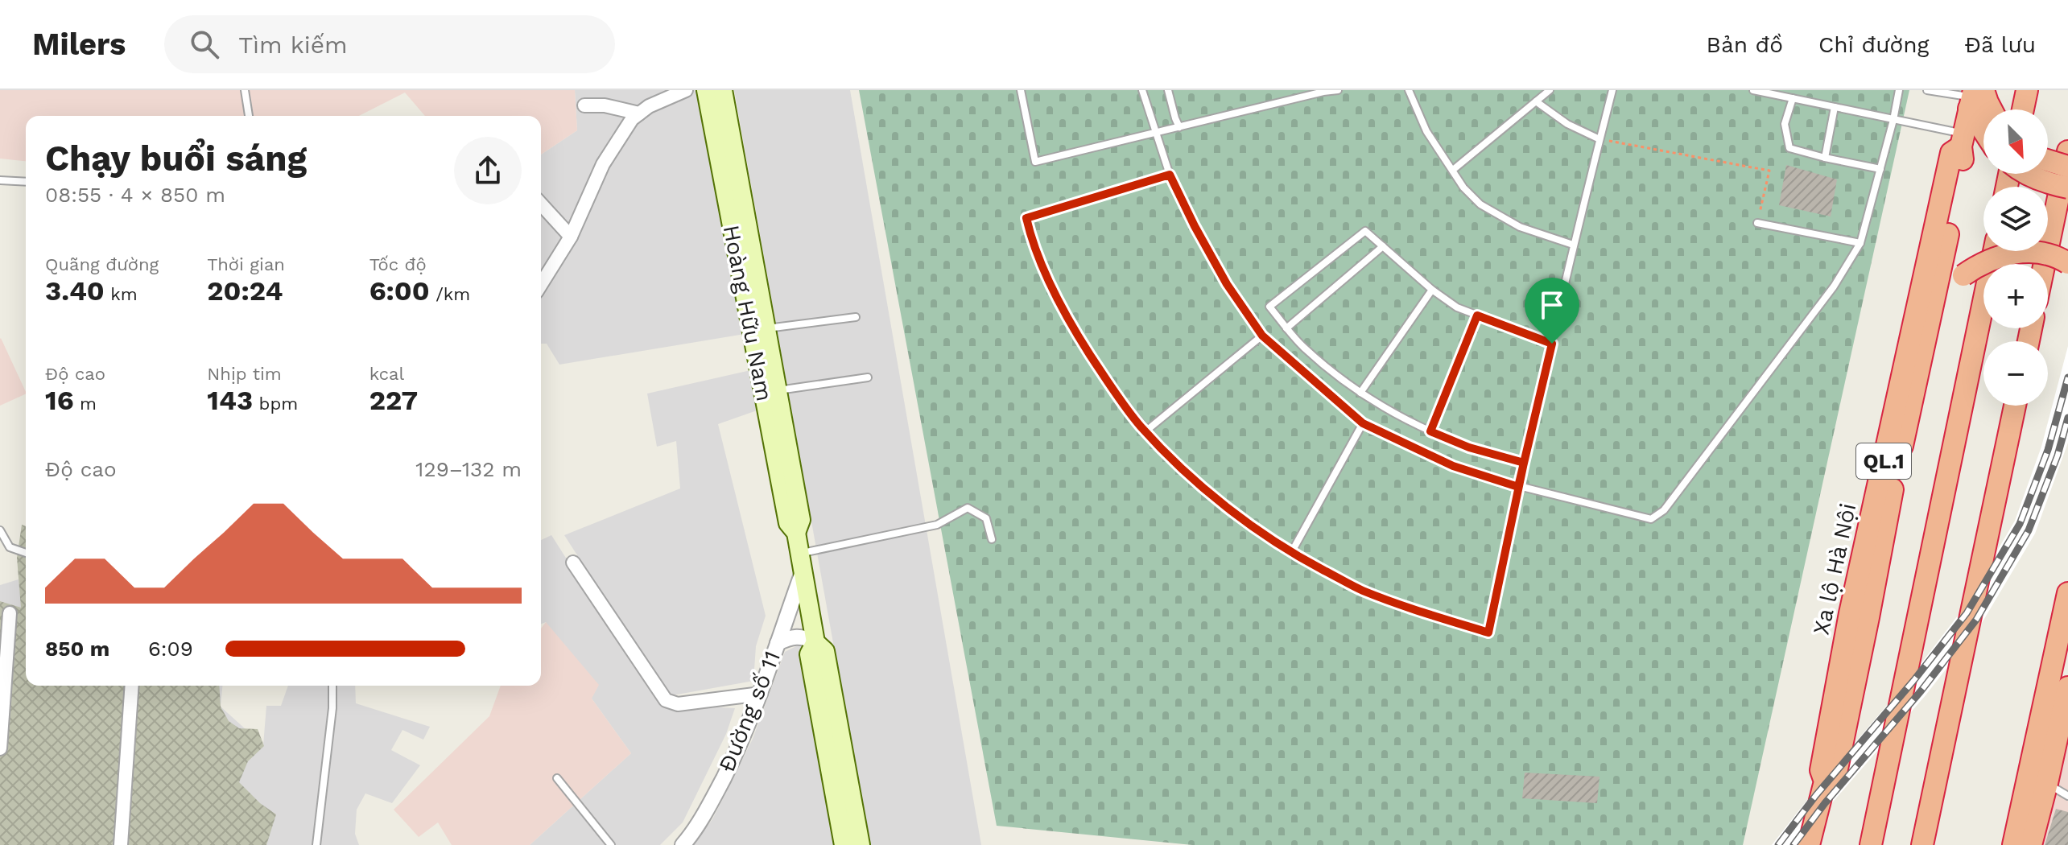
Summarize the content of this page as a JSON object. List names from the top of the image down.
{
  "streets": {
    "highway": ["QL.1", "Xa lộ Hà Nội"],
    "main road": ["Hoàng Hữu Nam"],
    "street": ["Đường số 11"]
  },
  "crossings": [
    ["Hoàng Hữu Nam", "Đường số 11"]
  ],
  "north": "bottom right",
  "page": {
    "header": "Milers",
    "search": "Tìm kiếm",
    "nav": ["Bản đồ", "Chỉ đường", "Đã lưu"],
    "map_buttons": ["+", "−"],
    "heading": ["Chạy buổi sáng", "08:55 · 4 × 850 m"],
    "stats": [
      ["Quãng đường", "3.40 km"],
      ["Thời gian", "20:24"],
      ["Tốc độ", "6:00 /km"],
      ["Độ cao", "16 m"],
      ["Nhịp tim", "143 bpm"],
      ["kcal", "227"]
    ],
    "chart": ["Độ cao", "129–132 m"],
    "list": [
      {
        "name": "850 m",
        "note": "6:09"
      }
    ]
  }
}
